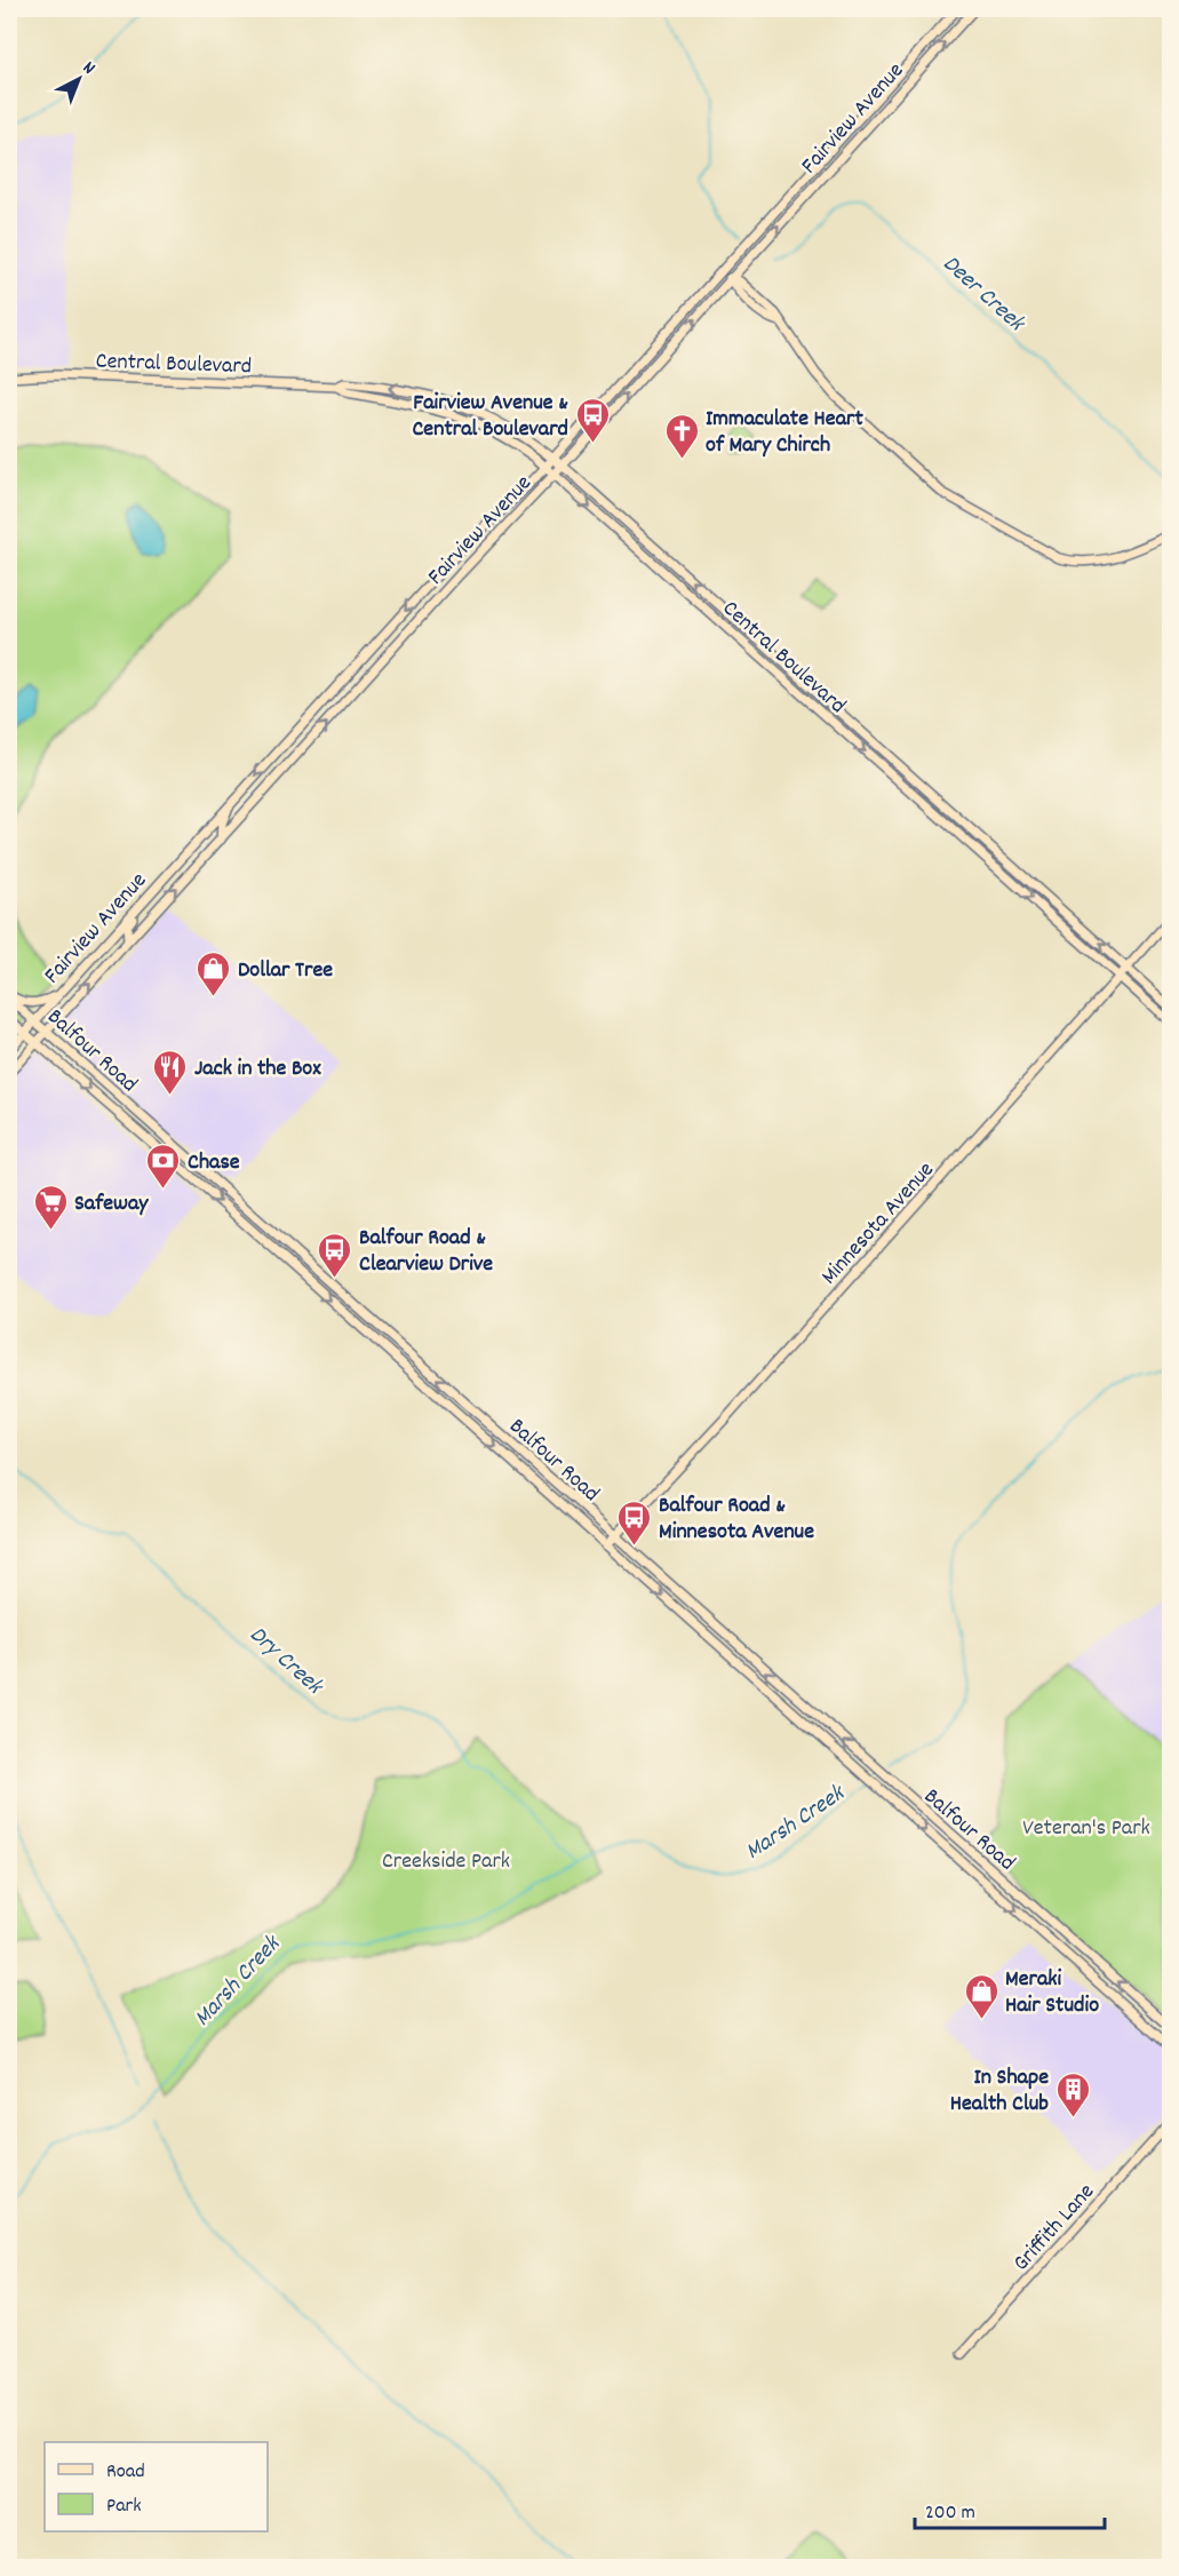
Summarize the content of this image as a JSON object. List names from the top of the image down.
{
  "streets": {
    "main road": [
      "Fairview Avenue",
      "Central Boulevard",
      "Balfour Road",
      "Minnesota Avenue",
      "Griffith Lane"
    ]
  },
  "crossings": [
    ["Fairview Avenue", "Central Boulevard"],
    ["Fairview Avenue", "Balfour Road"],
    ["Central Boulevard", "Minnesota Avenue"],
    ["Balfour Road", "Minnesota Avenue"]
  ],
  "water": ["Deer Creek", "Dry Creek", "Marsh Creek"],
  "parks": ["Veteran's Park", "Creekside Park"],
  "places": {
    "bus stop": ["Fairview Avenue & Central Boulevard", "Balfour Road & Clearview Drive", "Balfour Road & Minnesota Avenue"],
    "church": ["Immaculate Heart of Mary Chirch"],
    "shop": ["Dollar Tree", "Meraki Hair Studio"],
    "restaurant": ["Jack in the Box"],
    "bank": ["Chase"],
    "supermarket": ["Safeway"],
    "building": ["In Shape Health Club"]
  },
  "legend": ["Road", "Park"],
  "scale_bar": "200 m",
  "north": "top right"
}
